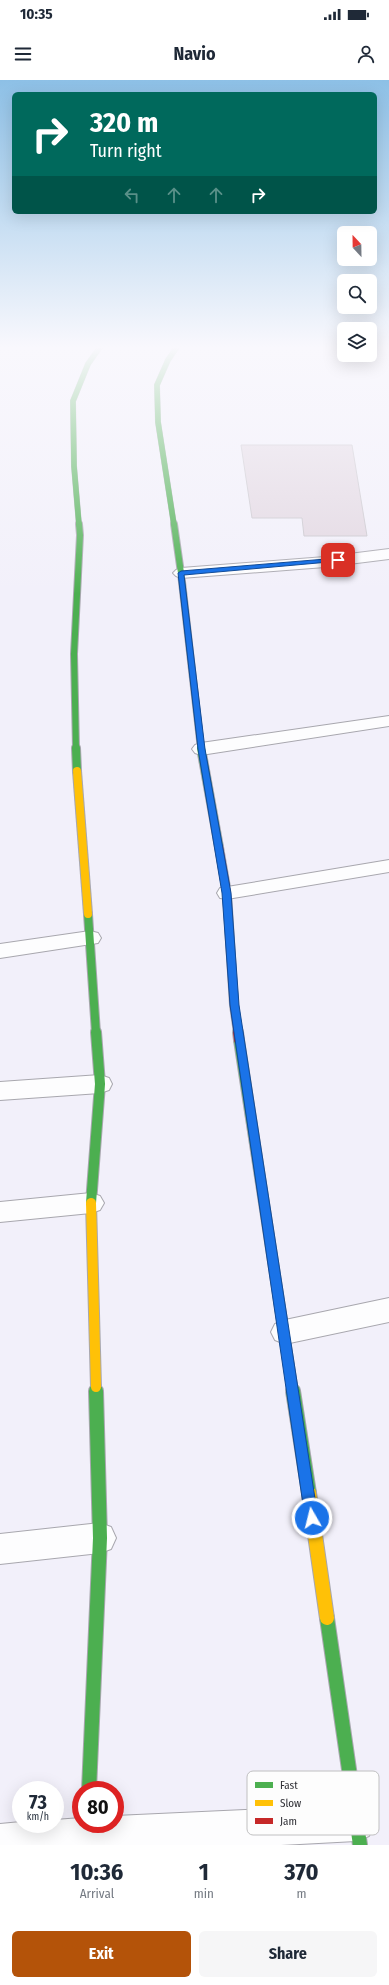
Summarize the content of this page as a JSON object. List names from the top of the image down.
{
  "legend": ["Fast", "Slow", "Jam"],
  "north": "top",
  "page": {
    "status": "10:35",
    "header": "Navio",
    "turn": ["320 m", "Turn right"],
    "speed": "73 km/h",
    "limit": "80",
    "eta": [
      "10:36",
      "Arrival",
      "1",
      "min",
      "370",
      "m"
    ],
    "buttons": ["Exit", "Share"]
  }
}
